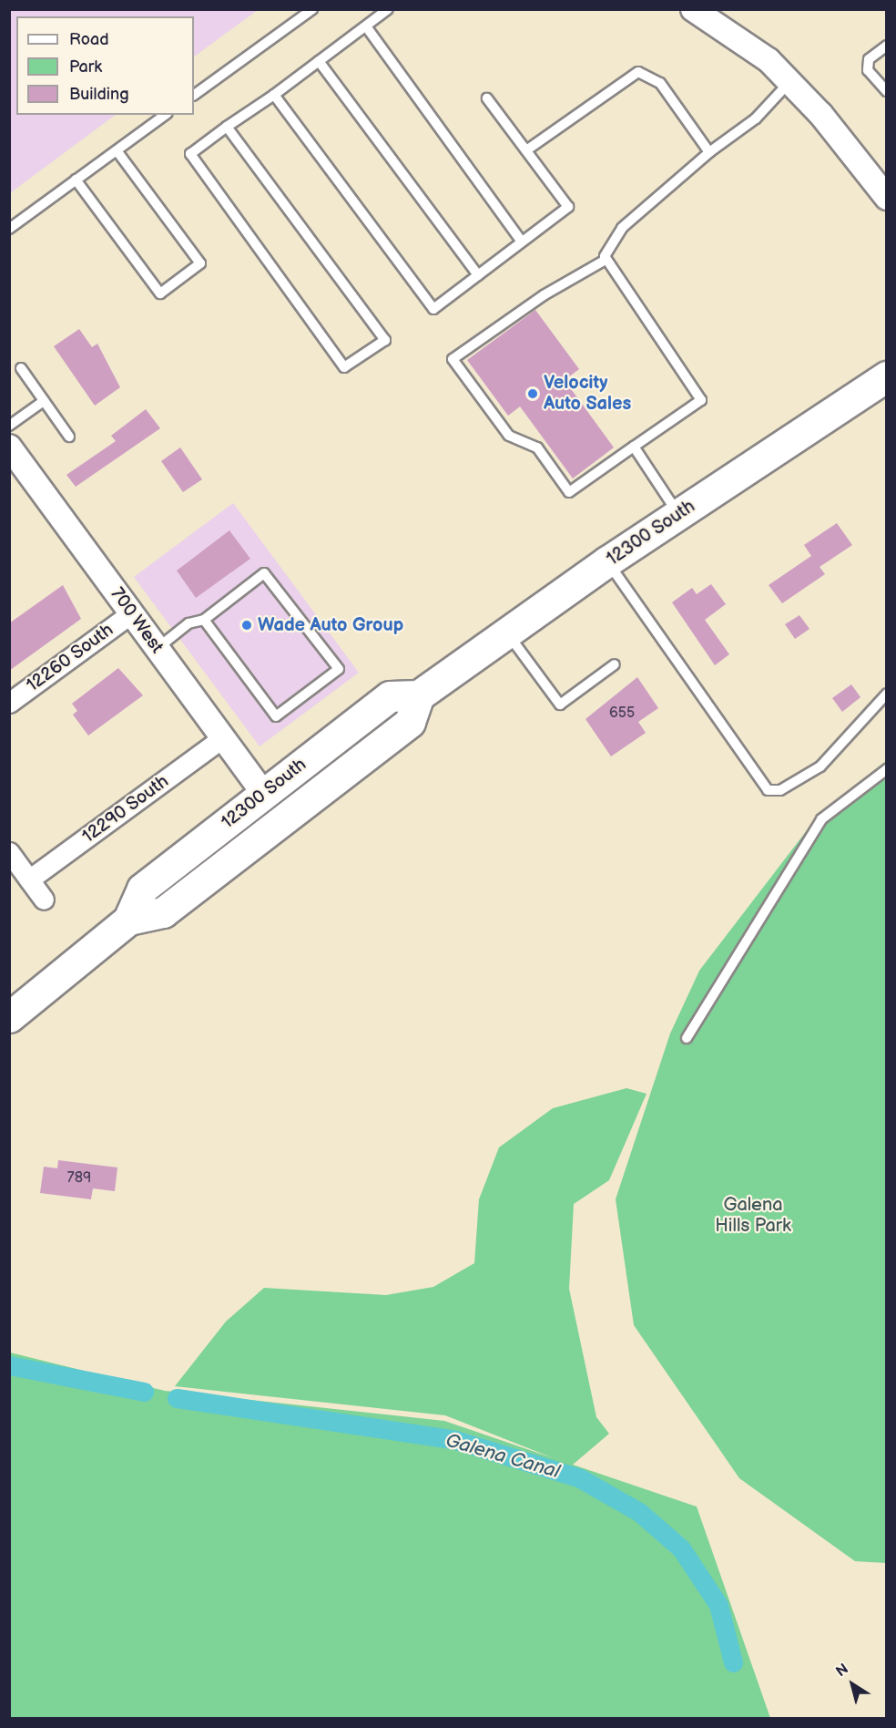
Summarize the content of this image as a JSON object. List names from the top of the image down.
{
  "streets": {
    "main road": ["12300 South"],
    "street": ["700 West", "12260 South", "12290 South"]
  },
  "crossings": [
    ["12300 South", "700 West"],
    ["700 West", "12260 South"],
    ["700 West", "12290 South"]
  ],
  "water": ["Galena Canal"],
  "parks": ["Galena Hills Park"],
  "places": ["Velocity Auto Sales", "Wade Auto Group"],
  "house_numbers": ["655", "789"],
  "legend": ["Road", "Park", "Building"],
  "north": "top left"
}
